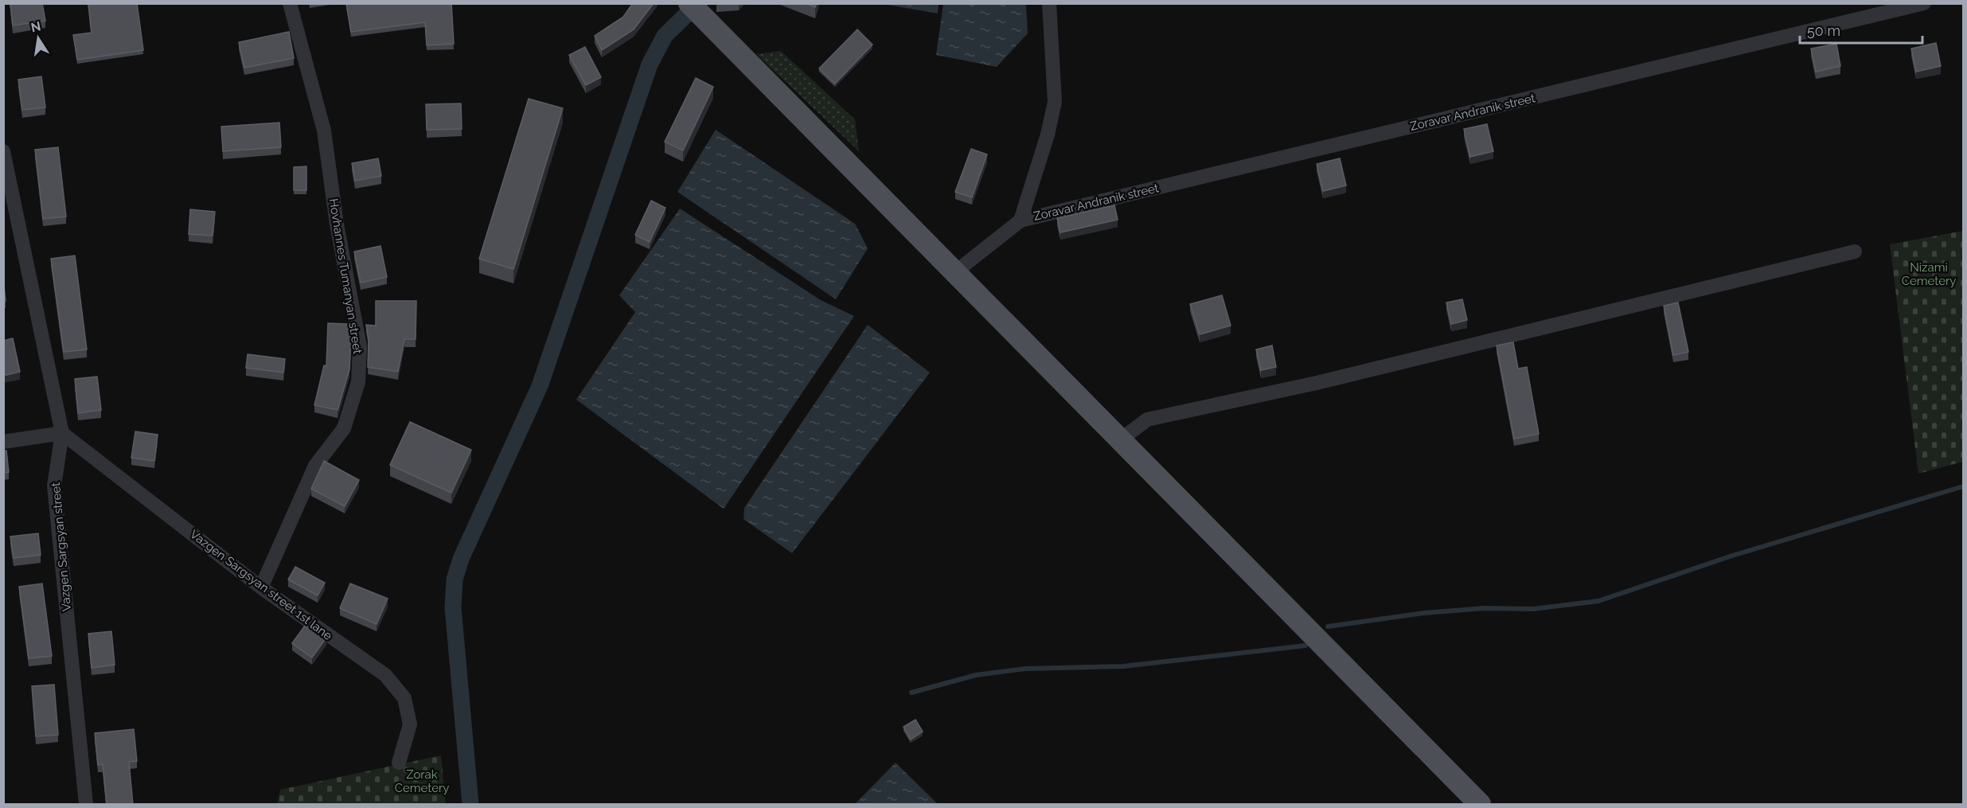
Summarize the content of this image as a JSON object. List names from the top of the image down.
{
  "streets": {
    "street": [
      "Zoravar Andranik street",
      "Hovhannes Tumanyan street",
      "Vazgen Sargsyan street",
      "Vazgen Sargsyan street 1st lane"
    ]
  },
  "crossings": [
    ["Hovhannes Tumanyan street", "Vazgen Sargsyan street 1st lane"],
    ["Vazgen Sargsyan street", "Vazgen Sargsyan street 1st lane"]
  ],
  "parks": ["Nizami Cemetery", "Zorak Cemetery"],
  "scale_bar": "50 m",
  "north": "top"
}
